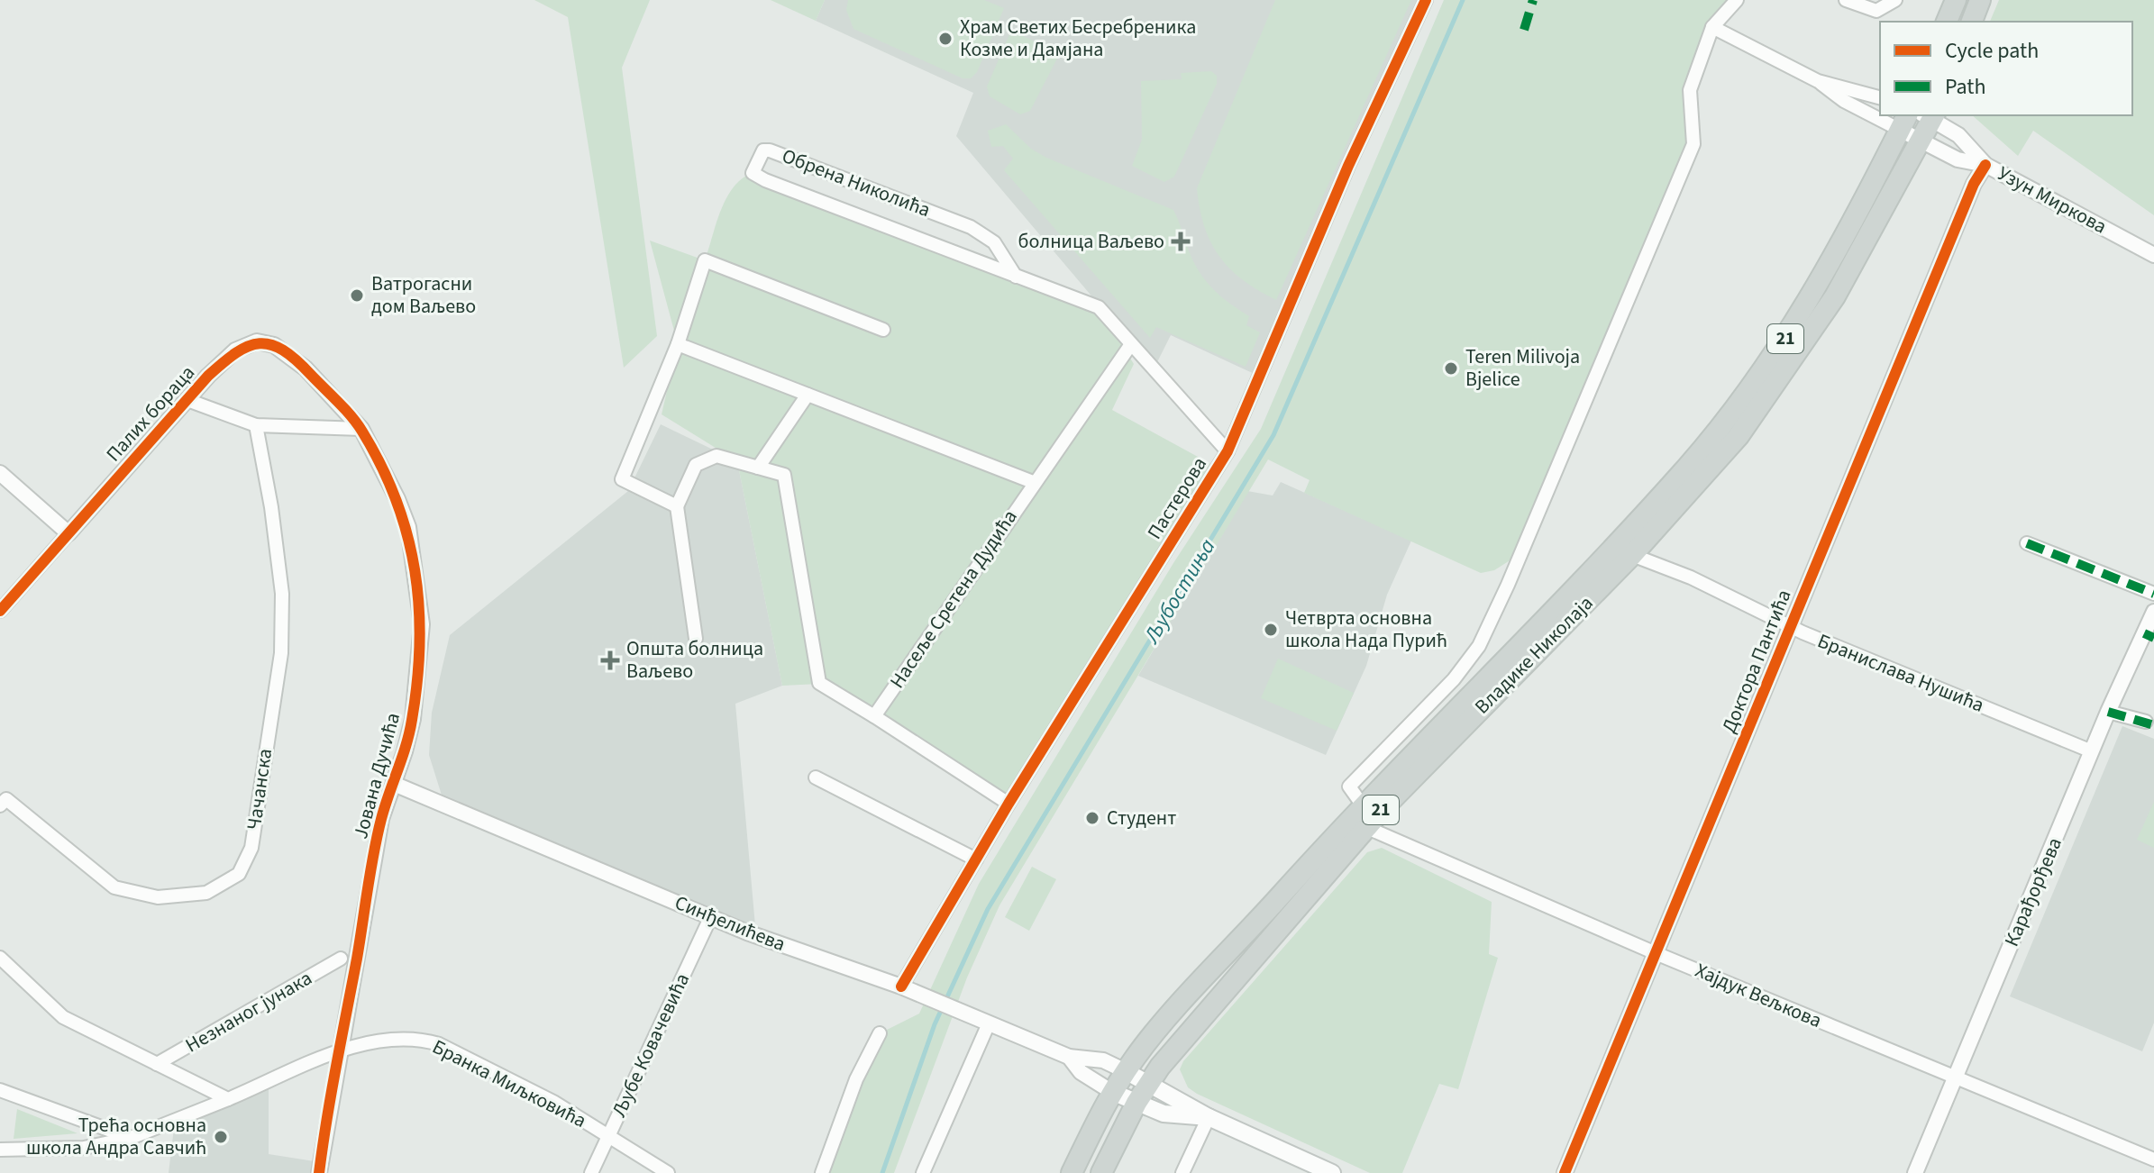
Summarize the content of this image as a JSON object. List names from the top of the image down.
{
  "streets": {
    "main road": ["21", "Владике Николаја", "Синђелићева"],
    "street": [
      "Обрена Николића",
      "Узун Миркова",
      "Палих бораца",
      "Пастерова",
      "Насеље Сретена Дудића",
      "Доктора Пантића",
      "Бранислава Нушића",
      "Јована Дучића",
      "Чачанска",
      "Карађорђева",
      "Хајдук Вељкова",
      "Незнаног јунака",
      "Љубе Ковачевића",
      "Бранка Миљковића"
    ]
  },
  "crossings": [
    ["Обрена Николића", "Пастерова"],
    ["Обрена Николића", "Насеље Сретена Дудића"],
    ["Узун Миркова", "Владике Николаја"],
    ["Узун Миркова", "Доктора Пантића"],
    ["21", "Владике Николаја"],
    ["21", "Синђелићева"],
    ["Палих бораца", "Јована Дучића"],
    ["Пастерова", "Синђелићева"],
    ["Владике Николаја", "Бранислава Нушића"],
    ["Владике Николаја", "Синђелићева"],
    ["Владике Николаја", "Хајдук Вељкова"],
    ["Доктора Пантића", "Бранислава Нушића"],
    ["Доктора Пантића", "Хајдук Вељкова"],
    ["Бранислава Нушића", "Карађорђева"],
    ["Јована Дучића", "Синђелићева"],
    ["Јована Дучића", "Бранка Миљковића"],
    ["Карађорђева", "Хајдук Вељкова"],
    ["Синђелићева", "Љубе Ковачевића"],
    ["Љубе Ковачевића", "Бранка Миљковића"]
  ],
  "water": ["Љубостиња"],
  "places": {
    "other": [
      "Храм Светих Бесребреника Козме и Дамјана",
      "Ватрогасни дом Ваљево",
      "Teren Milivoja Bjelice",
      "Четврта основна школа Нада Пурић",
      "Студент",
      "Трећа основна школа Андра Савчић"
    ],
    "health": ["болница Ваљево", "Општа болница Ваљево"]
  },
  "legend": ["Cycle path", "Path"]
}
